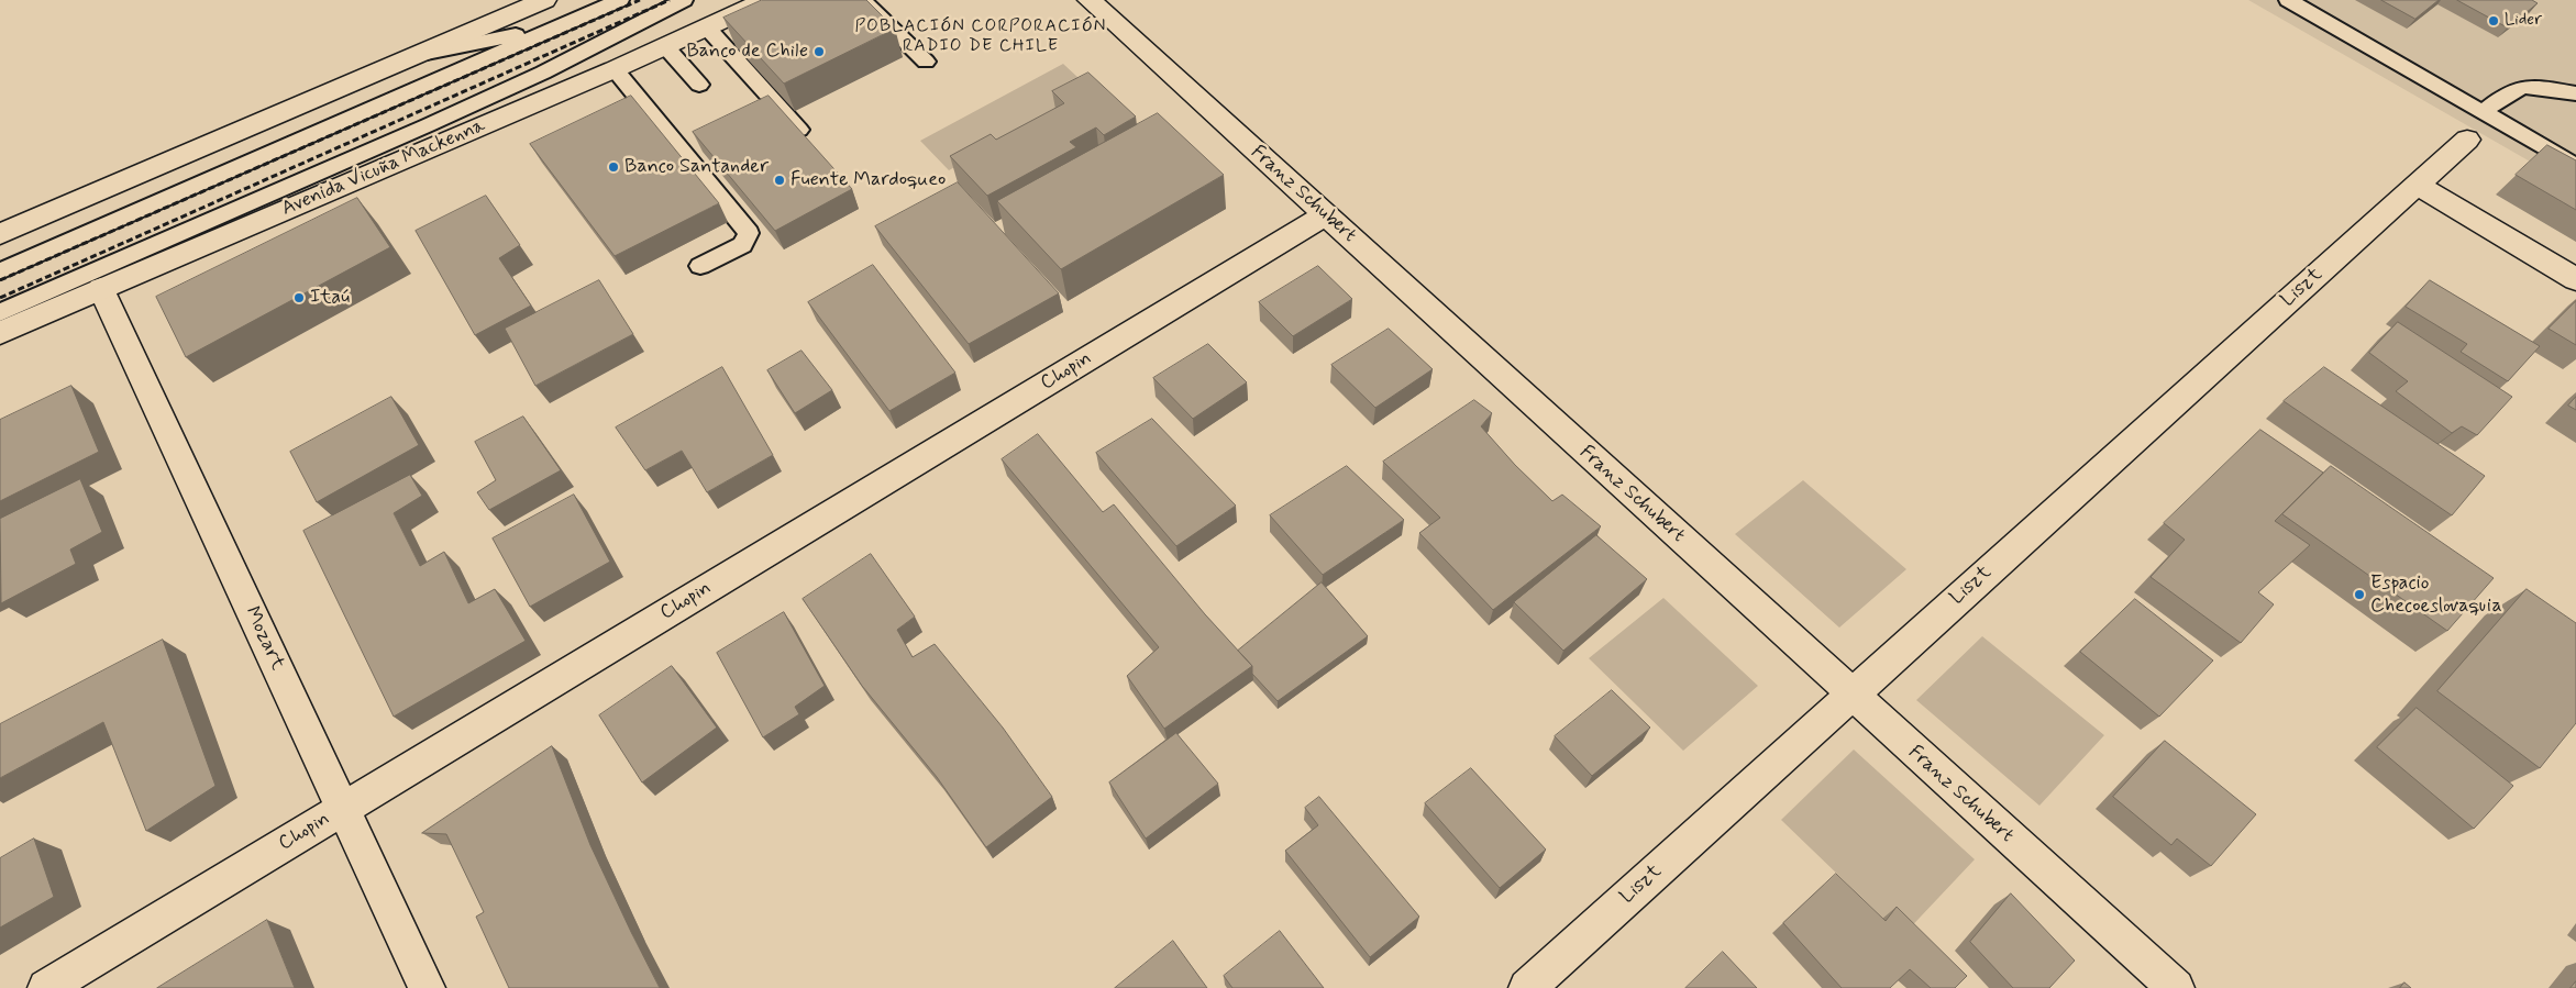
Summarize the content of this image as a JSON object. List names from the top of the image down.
{
  "streets": {
    "street": [
      "Avenida Vicuña Mackenna",
      "Franz Schubert",
      "Liszt",
      "Chopin",
      "Mozart"
    ]
  },
  "crossings": [
    ["Avenida Vicuña Mackenna", "Mozart"],
    ["Franz Schubert", "Liszt"],
    ["Franz Schubert", "Chopin"],
    ["Chopin", "Mozart"]
  ],
  "districts": ["POBLACIÓN CORPORACIÓN RADIO DE CHILE"],
  "places": [
    "Lider",
    "Banco de Chile",
    "Banco Santander",
    "Fuente Mardoqueo",
    "Itaú",
    "Espacio Checoeslovaquia"
  ]
}
